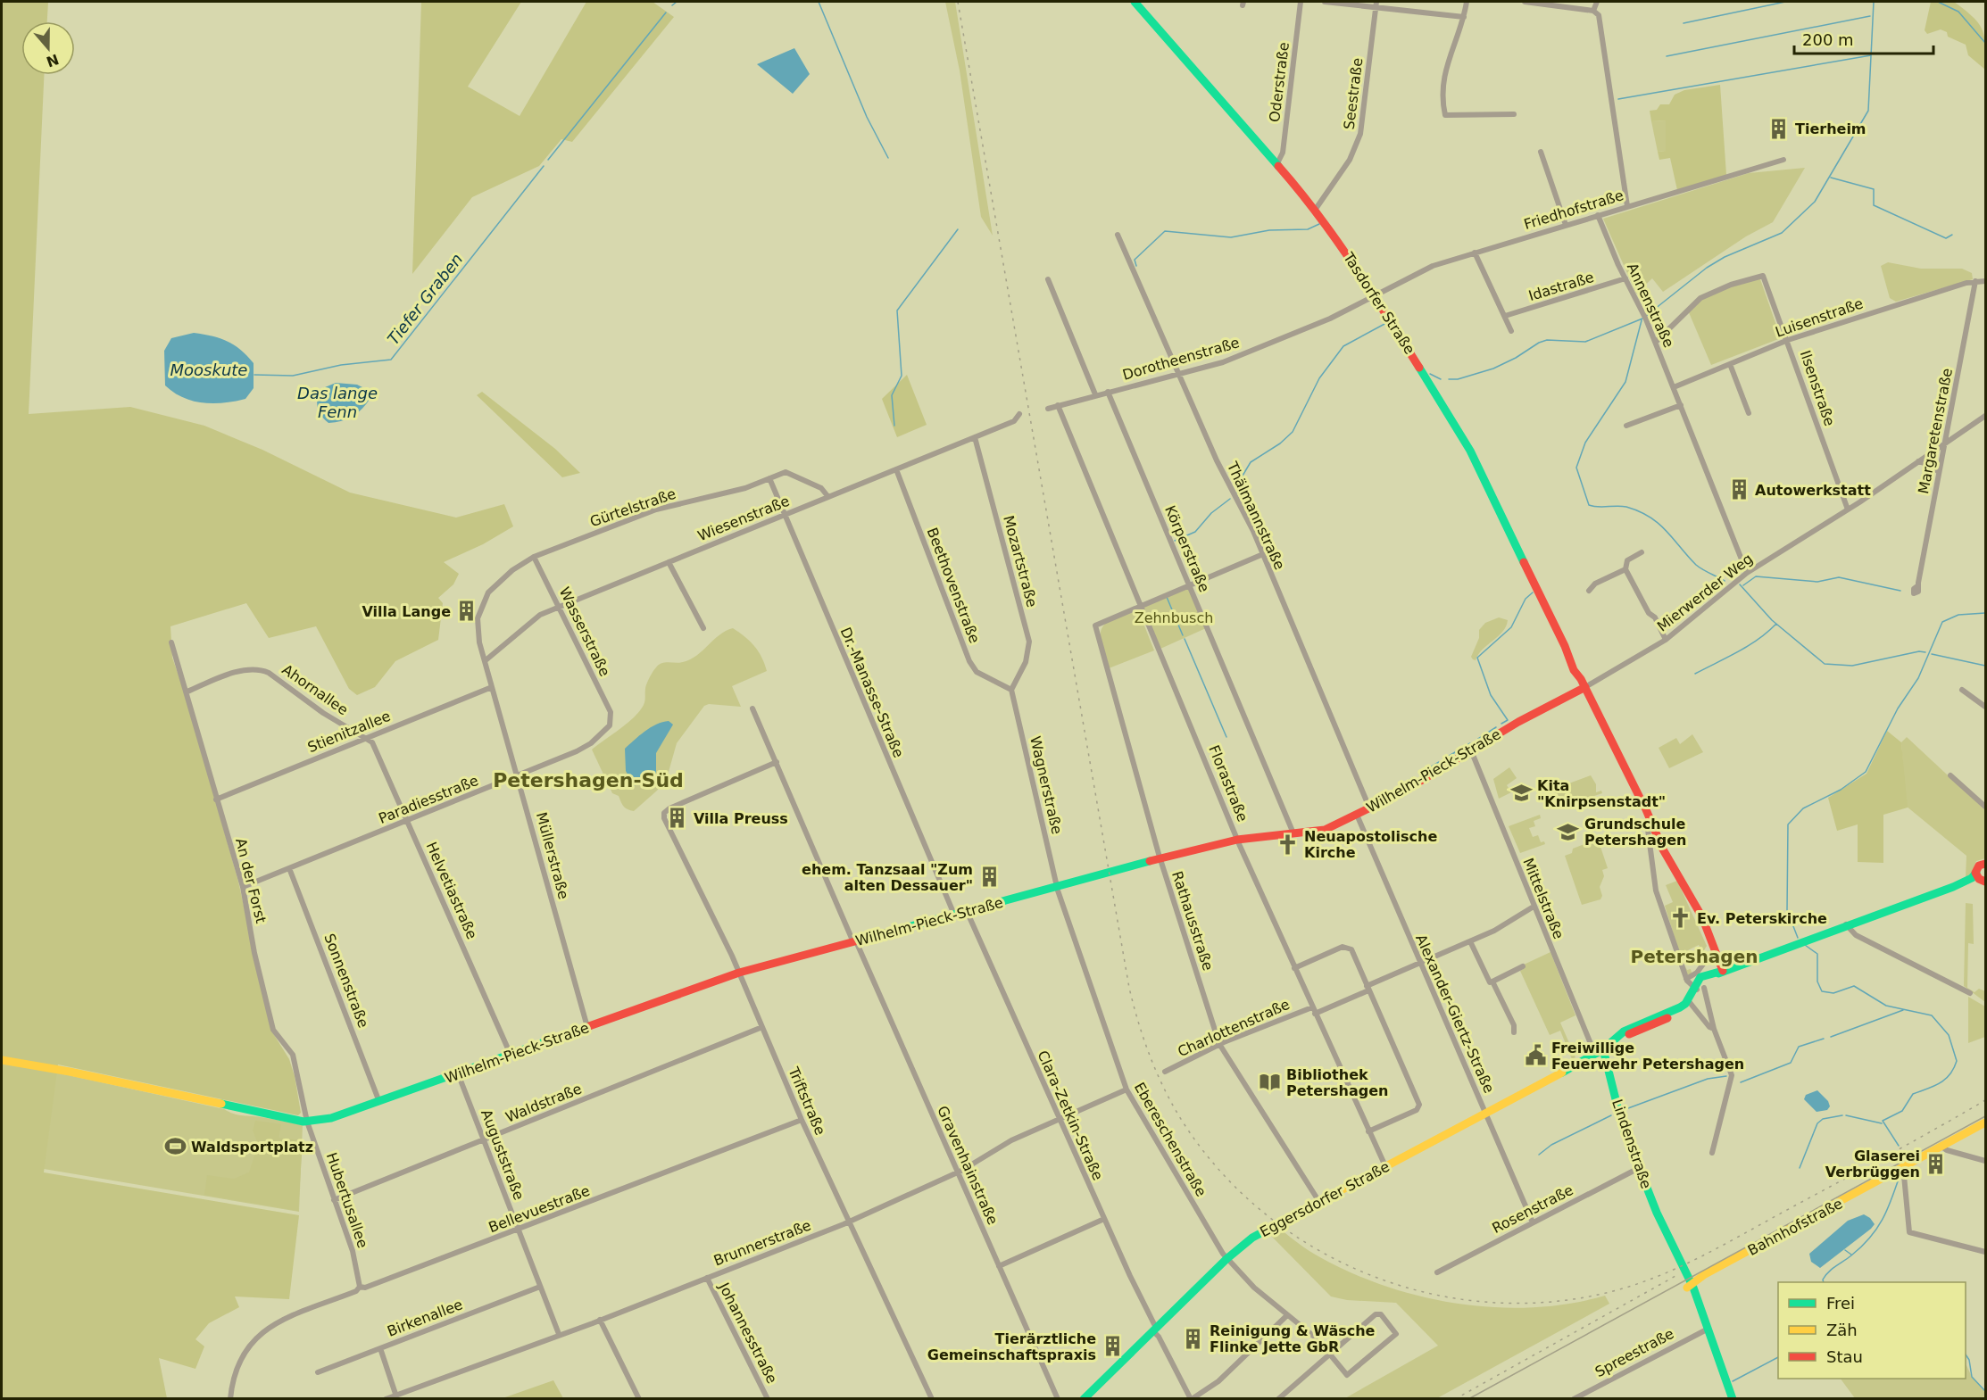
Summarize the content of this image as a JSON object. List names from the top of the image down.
{
  "streets": {
    "street": [
      "Oderstraße",
      "Seestraße",
      "Friedhofstraße",
      "Idastraße",
      "Tasdorfer Straße",
      "Annenstraße",
      "Luisenstraße",
      "Dorotheenstraße",
      "Ilsenstraße",
      "Margaretenstraße",
      "Gürtelstraße",
      "Thälmannstraße",
      "Wiesenstraße",
      "Körperstraße",
      "Mozartstraße",
      "Beethovenstraße",
      "Mierwerder Weg",
      "Wasserstraße",
      "Ahornallee",
      "Dr.-Manasse-Straße",
      "Stienitzallee",
      "Wilhelm-Pieck-Straße",
      "Florastraße",
      "Wagnerstraße",
      "Paradiesstraße",
      "Müllerstraße",
      "An der Forst",
      "Helvetiastraße",
      "Mittelstraße",
      "Rathausstraße",
      "Sonnenstraße",
      "Alexander-Giertz-Straße",
      "Charlottenstraße",
      "Triftstraße",
      "Waldstraße",
      "Clara-Zetkin-Straße",
      "Ebereschenstraße",
      "Lindenstraße",
      "Auguststraße",
      "Gravenhainstraße",
      "Eggersdorfer Straße",
      "Hubertusallee",
      "Bellevuestraße",
      "Rosenstraße",
      "Bahnhofstraße",
      "Brunnerstraße",
      "Birkenallee",
      "Johannesstraße",
      "Spreestraße"
    ]
  },
  "crossings": [
    ["Oderstraße", "Tasdorfer Straße"],
    ["Seestraße", "Tasdorfer Straße"],
    ["Friedhofstraße", "Tasdorfer Straße"],
    ["Friedhofstraße", "Annenstraße"],
    ["Friedhofstraße", "Dorotheenstraße"],
    ["Idastraße", "Annenstraße"],
    ["Tasdorfer Straße", "Dorotheenstraße"],
    ["Tasdorfer Straße", "Mierwerder Weg"],
    ["Tasdorfer Straße", "Wilhelm-Pieck-Straße"],
    ["Annenstraße", "Luisenstraße"],
    ["Annenstraße", "Ilsenstraße"],
    ["Annenstraße", "Mierwerder Weg"],
    ["Luisenstraße", "Ilsenstraße"],
    ["Luisenstraße", "Margaretenstraße"],
    ["Dorotheenstraße", "Thälmannstraße"],
    ["Dorotheenstraße", "Körperstraße"],
    ["Dorotheenstraße", "Florastraße"],
    ["Ilsenstraße", "Mierwerder Weg"],
    ["Margaretenstraße", "Mierwerder Weg"],
    ["Gürtelstraße", "Wiesenstraße"],
    ["Gürtelstraße", "Wasserstraße"],
    ["Gürtelstraße", "Dr.-Manasse-Straße"],
    ["Gürtelstraße", "Müllerstraße"],
    ["Thälmannstraße", "Wilhelm-Pieck-Straße"],
    ["Wiesenstraße", "Mozartstraße"],
    ["Wiesenstraße", "Beethovenstraße"],
    ["Wiesenstraße", "Wasserstraße"],
    ["Wiesenstraße", "Dr.-Manasse-Straße"],
    ["Wiesenstraße", "Müllerstraße"],
    ["Körperstraße", "Wilhelm-Pieck-Straße"],
    ["Mozartstraße", "Beethovenstraße"],
    ["Mozartstraße", "Wagnerstraße"],
    ["Beethovenstraße", "Wagnerstraße"],
    ["Mierwerder Weg", "Wilhelm-Pieck-Straße"],
    ["Wasserstraße", "Paradiesstraße"],
    ["Ahornallee", "Stienitzallee"],
    ["Ahornallee", "An der Forst"],
    ["Ahornallee", "Helvetiastraße"],
    ["Dr.-Manasse-Straße", "Wilhelm-Pieck-Straße"],
    ["Stienitzallee", "Müllerstraße"],
    ["Stienitzallee", "An der Forst"],
    ["Stienitzallee", "Helvetiastraße"],
    ["Wilhelm-Pieck-Straße", "Florastraße"],
    ["Wilhelm-Pieck-Straße", "Wagnerstraße"],
    ["Wilhelm-Pieck-Straße", "Müllerstraße"],
    ["Wilhelm-Pieck-Straße", "An der Forst"],
    ["Wilhelm-Pieck-Straße", "Helvetiastraße"],
    ["Wilhelm-Pieck-Straße", "Mittelstraße"],
    ["Wilhelm-Pieck-Straße", "Rathausstraße"],
    ["Wilhelm-Pieck-Straße", "Sonnenstraße"],
    ["Wilhelm-Pieck-Straße", "Alexander-Giertz-Straße"],
    ["Wilhelm-Pieck-Straße", "Triftstraße"],
    ["Wilhelm-Pieck-Straße", "Clara-Zetkin-Straße"],
    ["Wilhelm-Pieck-Straße", "Ebereschenstraße"],
    ["Wilhelm-Pieck-Straße", "Auguststraße"],
    ["Wilhelm-Pieck-Straße", "Gravenhainstraße"],
    ["Wilhelm-Pieck-Straße", "Hubertusallee"],
    ["Florastraße", "Rathausstraße"],
    ["Florastraße", "Charlottenstraße"],
    ["Florastraße", "Eggersdorfer Straße"],
    ["Wagnerstraße", "Ebereschenstraße"],
    ["Paradiesstraße", "Müllerstraße"],
    ["Paradiesstraße", "An der Forst"],
    ["Paradiesstraße", "Helvetiastraße"],
    ["Paradiesstraße", "Sonnenstraße"],
    ["An der Forst", "Hubertusallee"],
    ["Mittelstraße", "Lindenstraße"],
    ["Mittelstraße", "Eggersdorfer Straße"],
    ["Rathausstraße", "Charlottenstraße"],
    ["Rathausstraße", "Eggersdorfer Straße"],
    ["Alexander-Giertz-Straße", "Eggersdorfer Straße"],
    ["Alexander-Giertz-Straße", "Rosenstraße"],
    ["Triftstraße", "Waldstraße"],
    ["Triftstraße", "Gravenhainstraße"],
    ["Triftstraße", "Bellevuestraße"],
    ["Triftstraße", "Brunnerstraße"],
    ["Waldstraße", "Auguststraße"],
    ["Waldstraße", "Hubertusallee"],
    ["Clara-Zetkin-Straße", "Eggersdorfer Straße"],
    ["Clara-Zetkin-Straße", "Brunnerstraße"],
    ["Ebereschenstraße", "Eggersdorfer Straße"],
    ["Ebereschenstraße", "Brunnerstraße"],
    ["Lindenstraße", "Eggersdorfer Straße"],
    ["Lindenstraße", "Rosenstraße"],
    ["Lindenstraße", "Bahnhofstraße"],
    ["Lindenstraße", "Spreestraße"],
    ["Auguststraße", "Bellevuestraße"],
    ["Auguststraße", "Brunnerstraße"],
    ["Auguststraße", "Birkenallee"],
    ["Gravenhainstraße", "Brunnerstraße"],
    ["Hubertusallee", "Bellevuestraße"],
    ["Brunnerstraße", "Johannesstraße"]
  ],
  "districts": ["Petershagen-Süd", "Petershagen"],
  "water": ["Tiefer Graben", "Mooskute", "Das lange Fenn"],
  "parks": ["Zehnbusch"],
  "places": {
    "building": [
      "Tierheim",
      "Autowerkstatt",
      "Villa Lange",
      "Villa Preuss",
      "ehem. Tanzsaal \"Zum alten Dessauer\"",
      "Glaserei Verbrüggen",
      "Reinigung & Wäsche Flinke Jette GbR",
      "Tierärztliche Gemeinschaftspraxis"
    ],
    "school or university": ["Kita \"Knirpsenstadt\"", "Grundschule Petershagen"],
    "church": ["Neuapostolische Kirche", "Ev. Peterskirche"],
    "public building": ["Freiwillige Feuerwehr Petershagen"],
    "library": ["Bibliothek Petershagen"],
    "sports": ["Waldsportplatz"]
  },
  "legend": ["Frei", "Zäh", "Stau"],
  "scale_bar": "200 m",
  "north": "bottom"
}
